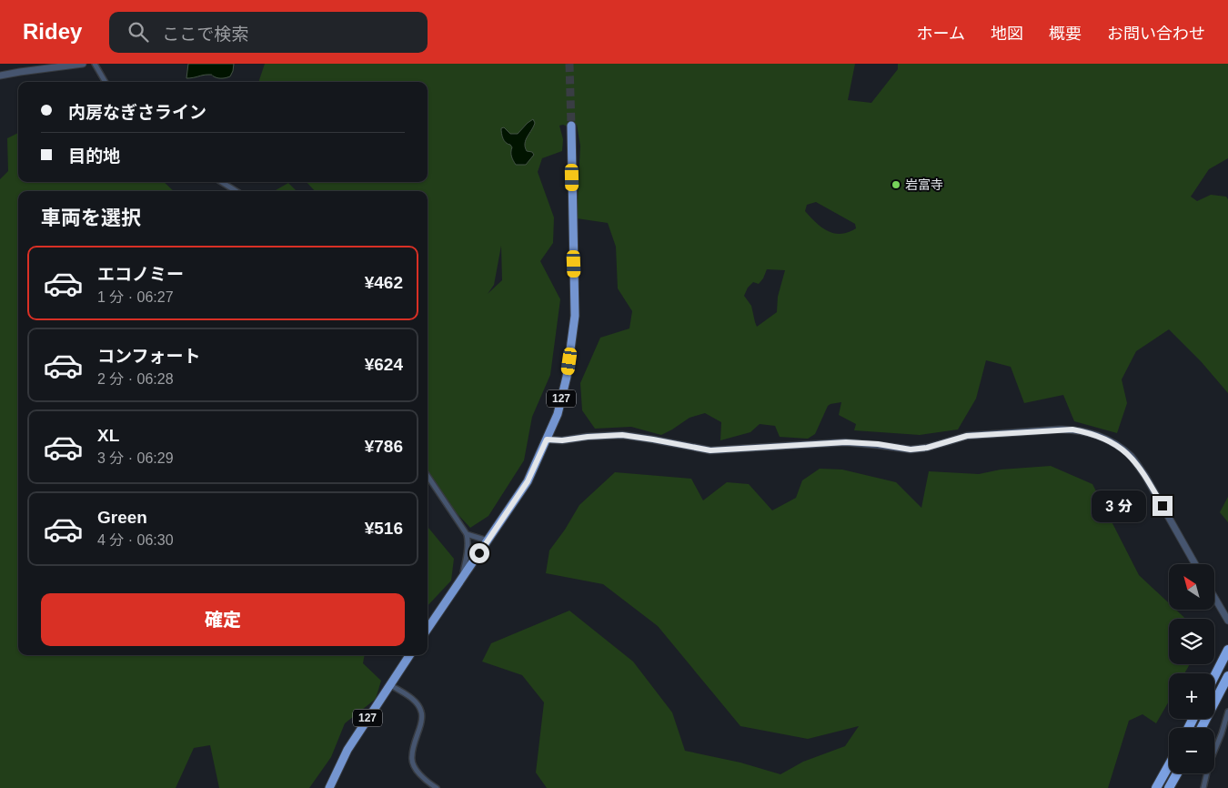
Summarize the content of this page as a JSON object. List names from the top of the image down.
{
  "streets": {
    "highway": ["127"]
  },
  "places": ["岩富寺"],
  "north": "top left",
  "page": {
    "header": "Ridey",
    "search": "ここで検索",
    "nav": [
      "ホーム",
      "地図",
      "概要",
      "お問い合わせ"
    ],
    "banner": ["内房なぎさライン", "目的地"],
    "heading": "車両を選択",
    "list": [
      {
        "name": "エコノミー",
        "note": "1 分 · 06:27",
        "value": "¥462"
      },
      {
        "name": "コンフォート",
        "note": "2 分 · 06:28",
        "value": "¥624"
      },
      {
        "name": "XL",
        "note": "3 分 · 06:29",
        "value": "¥786"
      },
      {
        "name": "Green",
        "note": "4 分 · 06:30",
        "value": "¥516"
      }
    ],
    "bubble": "3 分",
    "map_buttons": ["+", "−"],
    "buttons": "確定"
  }
}
